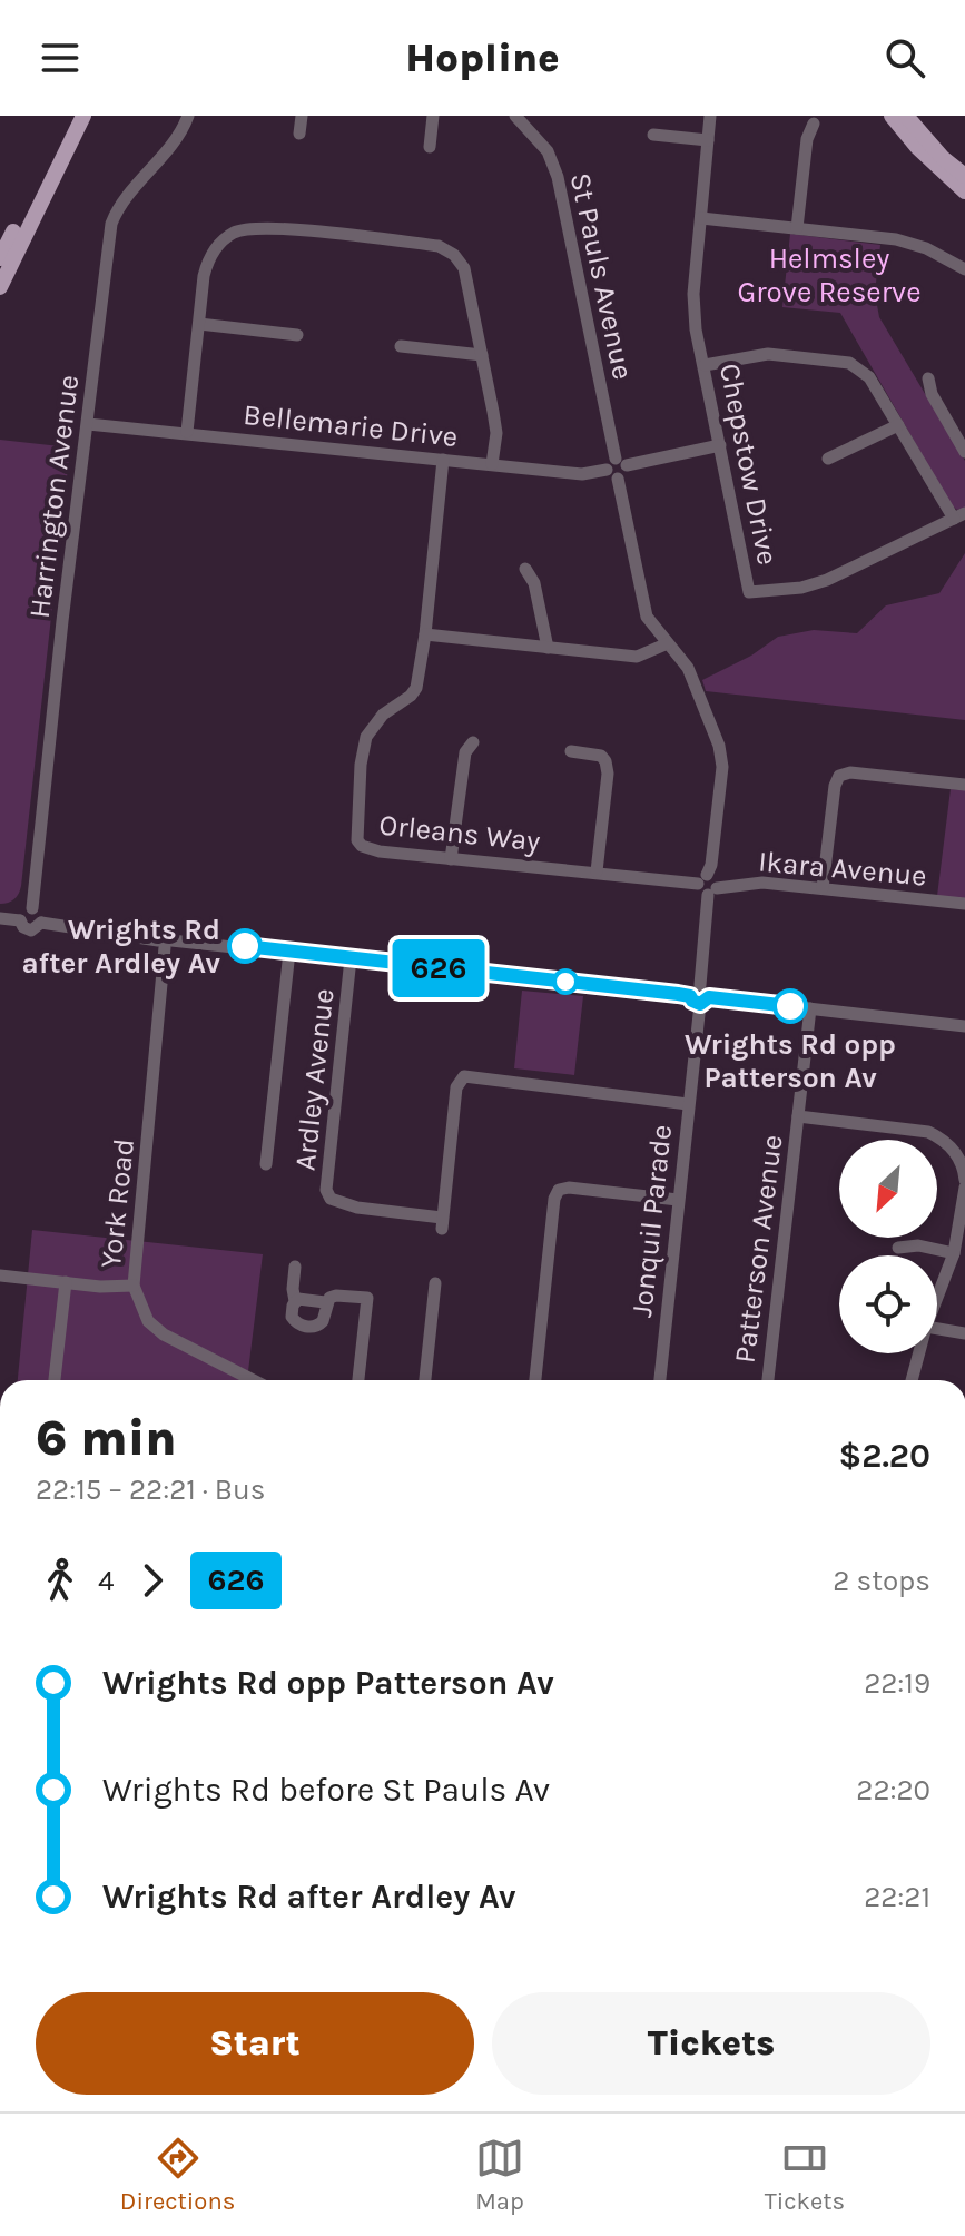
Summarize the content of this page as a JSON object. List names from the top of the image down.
{
  "streets": {
    "street": [
      "St Pauls Avenue",
      "Bellemarie Drive",
      "Chepstow Drive",
      "Harrington Avenue",
      "Orleans Way",
      "Ikara Avenue",
      "Ardley Avenue",
      "York Road",
      "Jonquil Parade",
      "Patterson Avenue"
    ]
  },
  "crossings": [
    ["St Pauls Avenue", "Bellemarie Drive"],
    ["St Pauls Avenue", "Orleans Way"],
    ["Bellemarie Drive", "Chepstow Drive"],
    ["Bellemarie Drive", "Harrington Avenue"],
    ["Bellemarie Drive", "Orleans Way"],
    ["Ardley Avenue", "Jonquil Parade"]
  ],
  "parks": ["Helmsley Grove Reserve"],
  "places": ["Wrights Rd after Ardley Av", "Wrights Rd opp Patterson Av"],
  "lines": ["bus line 626"],
  "north": "bottom left",
  "page": {
    "header": "Hopline",
    "on_map": "626",
    "heading": ["6 min", "22:15 – 22:21 · Bus", "$2.20"],
    "legs": ["4", "626", "2 stops"],
    "list": [
      {
        "name": "Wrights Rd opp Patterson Av",
        "value": "22:19"
      },
      {
        "name": "Wrights Rd before St Pauls Av",
        "value": "22:20"
      },
      {
        "name": "Wrights Rd after Ardley Av",
        "value": "22:21"
      }
    ],
    "buttons": ["Start", "Tickets"],
    "tabs": ["Directions", "Map", "Tickets"]
  }
}
